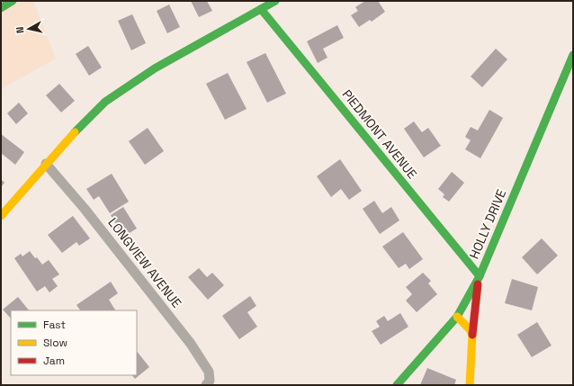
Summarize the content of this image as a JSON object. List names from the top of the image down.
{
  "streets": {
    "main road": ["PIEDMONT AVENUE", "HOLLY DRIVE"],
    "street": ["LONGVIEW AVENUE"]
  },
  "crossings": [
    ["PIEDMONT AVENUE", "HOLLY DRIVE"]
  ],
  "legend": ["Fast", "Slow", "Jam"],
  "north": "left"
}
